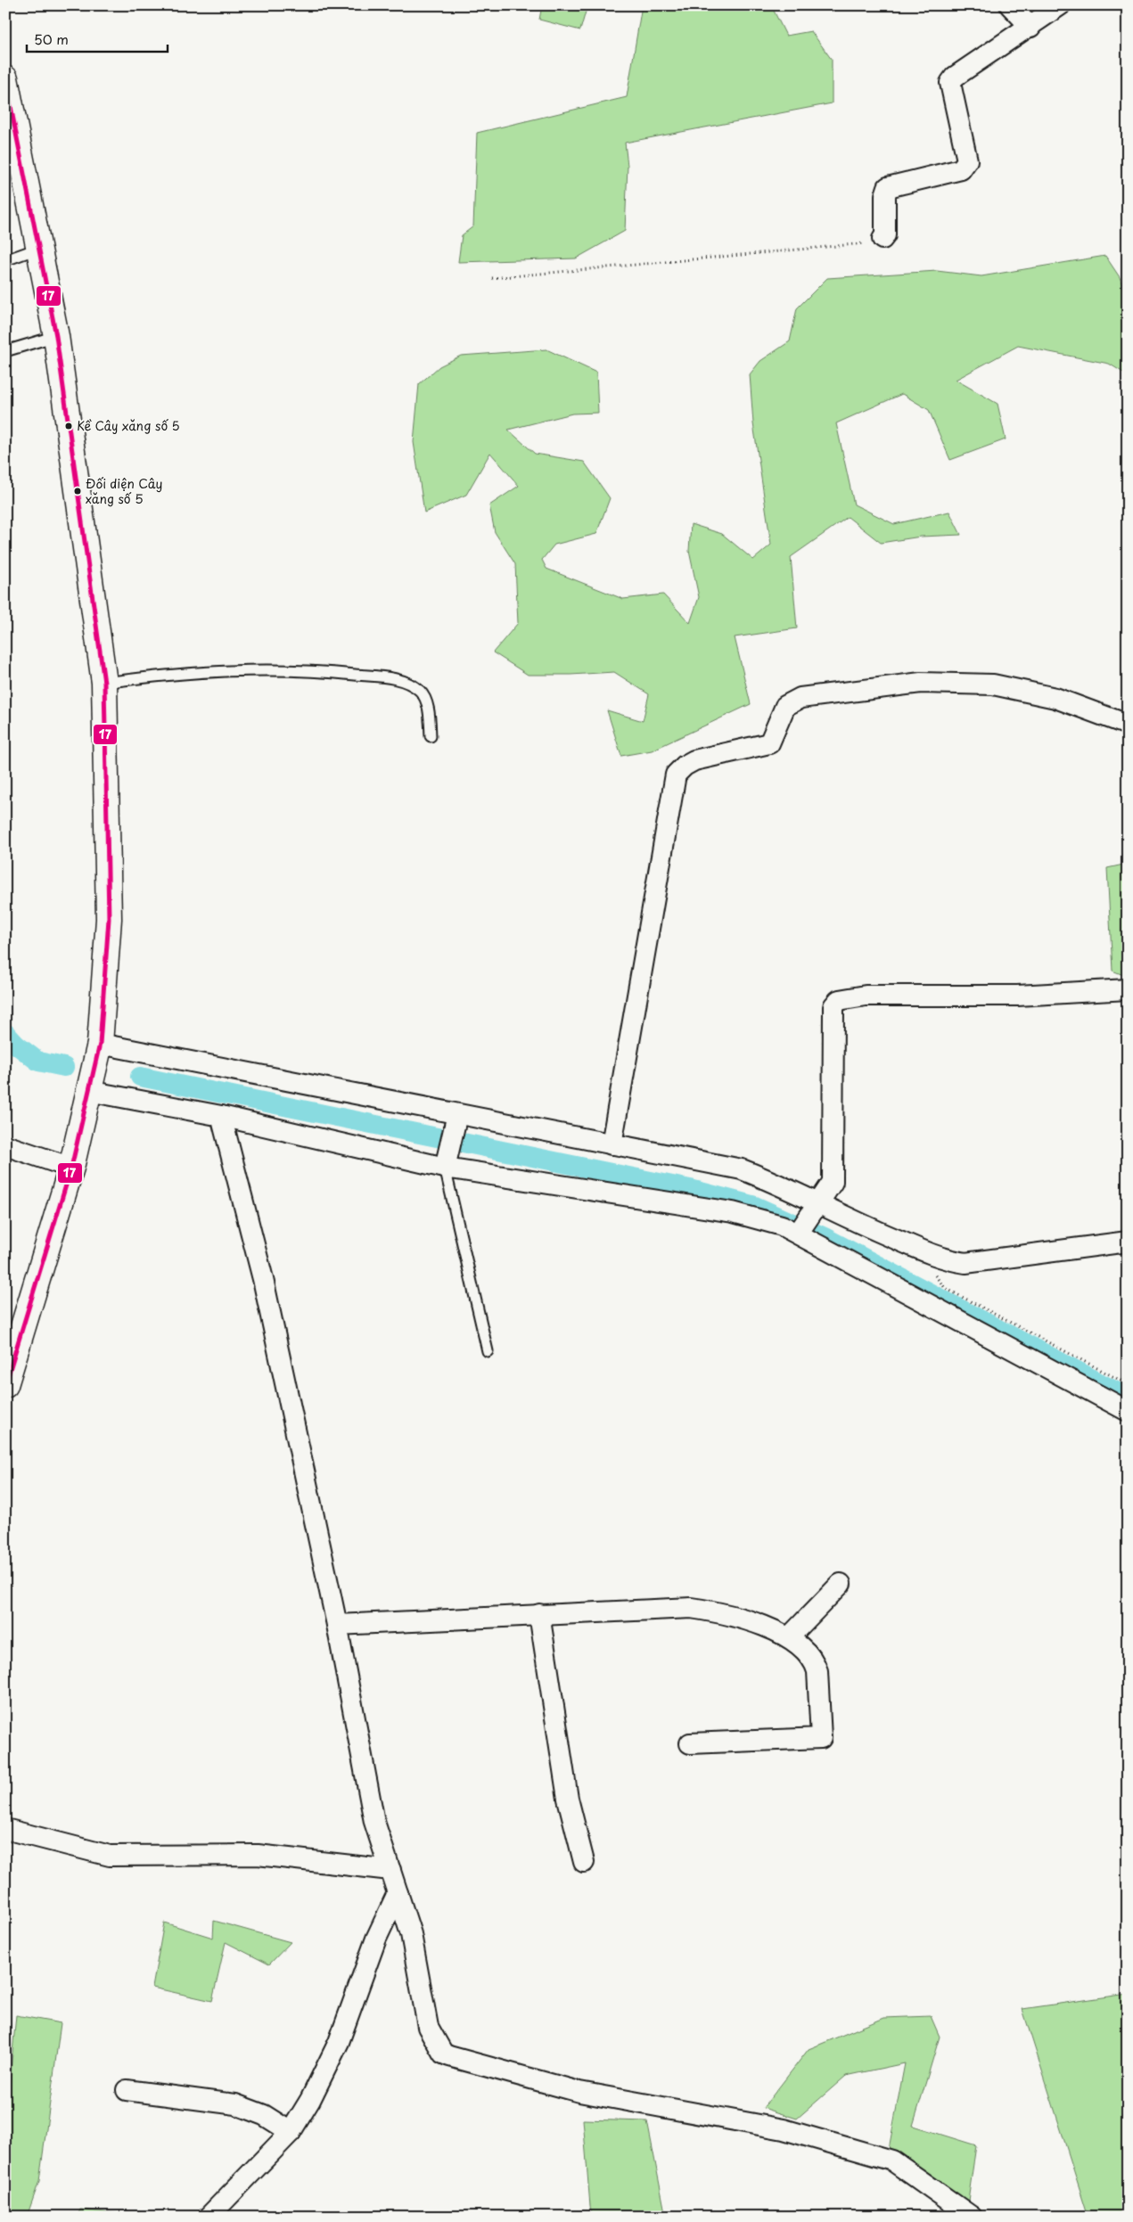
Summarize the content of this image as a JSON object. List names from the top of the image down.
{
  "places": ["Kề Cây xăng số 5", "Đối diện Cây xăng số 5"],
  "lines": ["transit line 17"],
  "scale_bar": "50 m"
}
